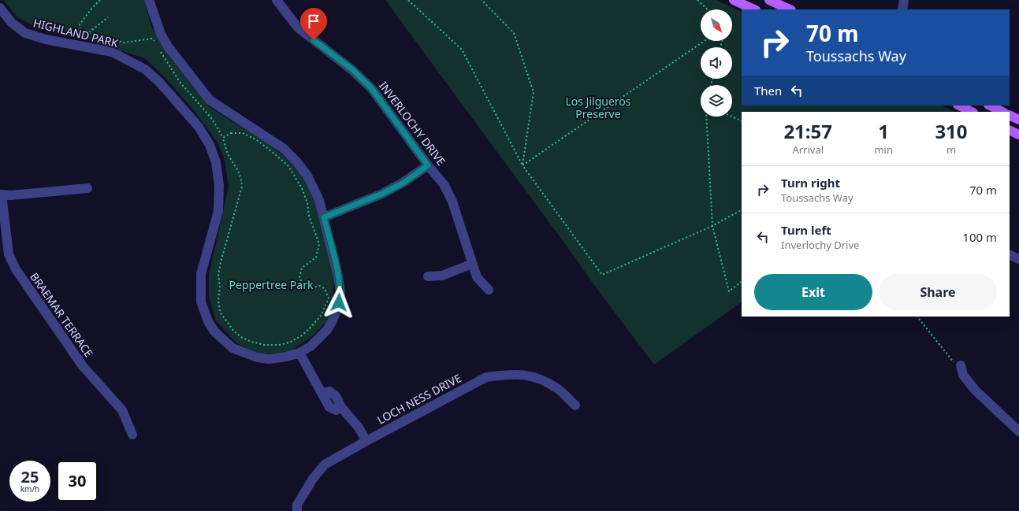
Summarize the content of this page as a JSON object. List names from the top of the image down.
{
  "streets": {
    "street": [
      "HIGHLAND PARK",
      "INVERLOCHY DRIVE",
      "BRAEMAR TERRACE",
      "LOCH NESS DRIVE"
    ]
  },
  "parks": ["Los Jilgueros Preserve", "Peppertree Park"],
  "north": "bottom right",
  "page": {
    "turn": ["70 m", "Toussachs Way"],
    "then": "Then",
    "eta": [
      "21:57",
      "Arrival",
      "1",
      "min",
      "310",
      "m"
    ],
    "list": [
      {
        "name": "Turn right",
        "note": "Toussachs Way",
        "value": "70 m"
      },
      {
        "name": "Turn left",
        "note": "Inverlochy Drive",
        "value": "100 m"
      }
    ],
    "buttons": ["Exit", "Share"],
    "speed": "25 km/h",
    "limit": "30"
  }
}
